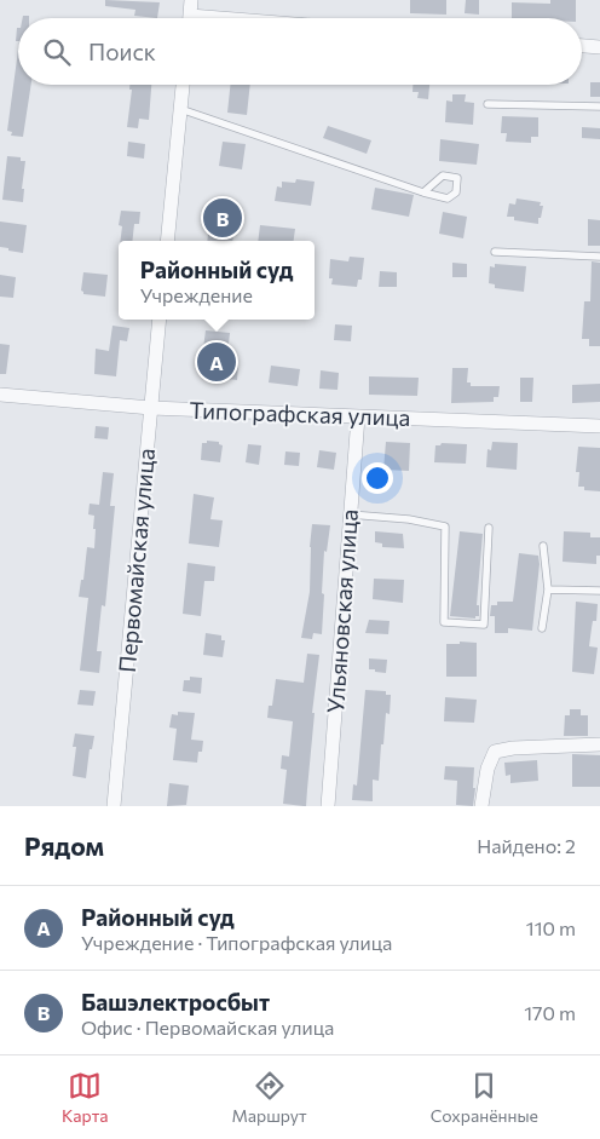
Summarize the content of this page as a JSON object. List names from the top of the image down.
{
  "streets": {
    "street": ["Типографская улица", "Первомайская улица", "Ульяновская улица"]
  },
  "crossings": [
    ["Типографская улица", "Первомайская улица"],
    ["Типографская улица", "Ульяновская улица"]
  ],
  "page": {
    "search": "Поиск",
    "pins": ["B", "A"],
    "popup": ["Районный суд", "Учреждение"],
    "heading": ["Рядом", "Найдено: 2"],
    "list": [
      {
        "mark": "A",
        "name": "Районный суд",
        "note": "Учреждение · Типографская улица",
        "value": "110 m"
      },
      {
        "mark": "B",
        "name": "Башэлектросбыт",
        "note": "Офис · Первомайская улица",
        "value": "170 m"
      }
    ],
    "nav": ["Карта", "Маршрут", "Сохранённые"]
  }
}
